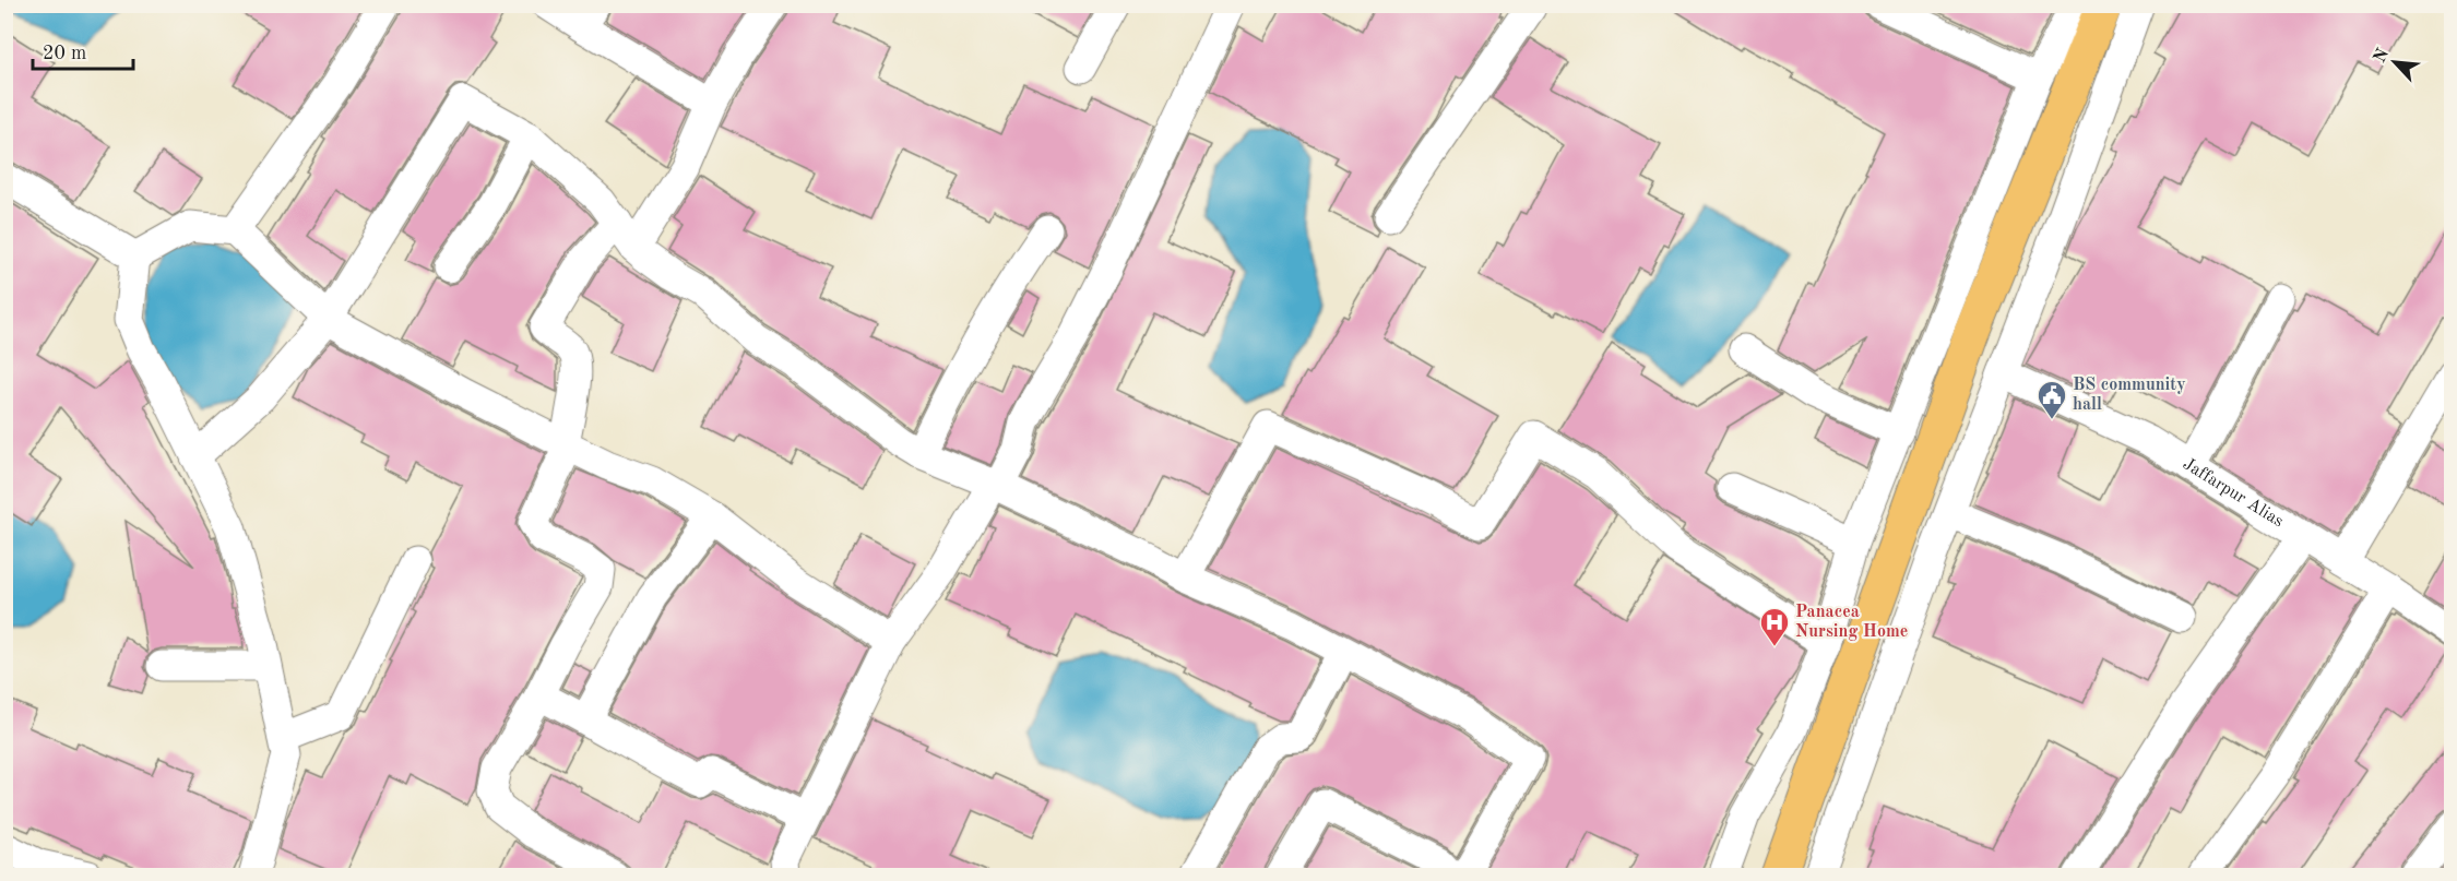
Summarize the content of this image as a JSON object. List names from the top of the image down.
{
  "streets": {
    "street": ["Jaffarpur Alias"]
  },
  "places": {
    "public building": ["BS community hall"],
    "hospital": ["Panacea Nursing Home"]
  },
  "scale_bar": "20 m",
  "north": "top left"
}
